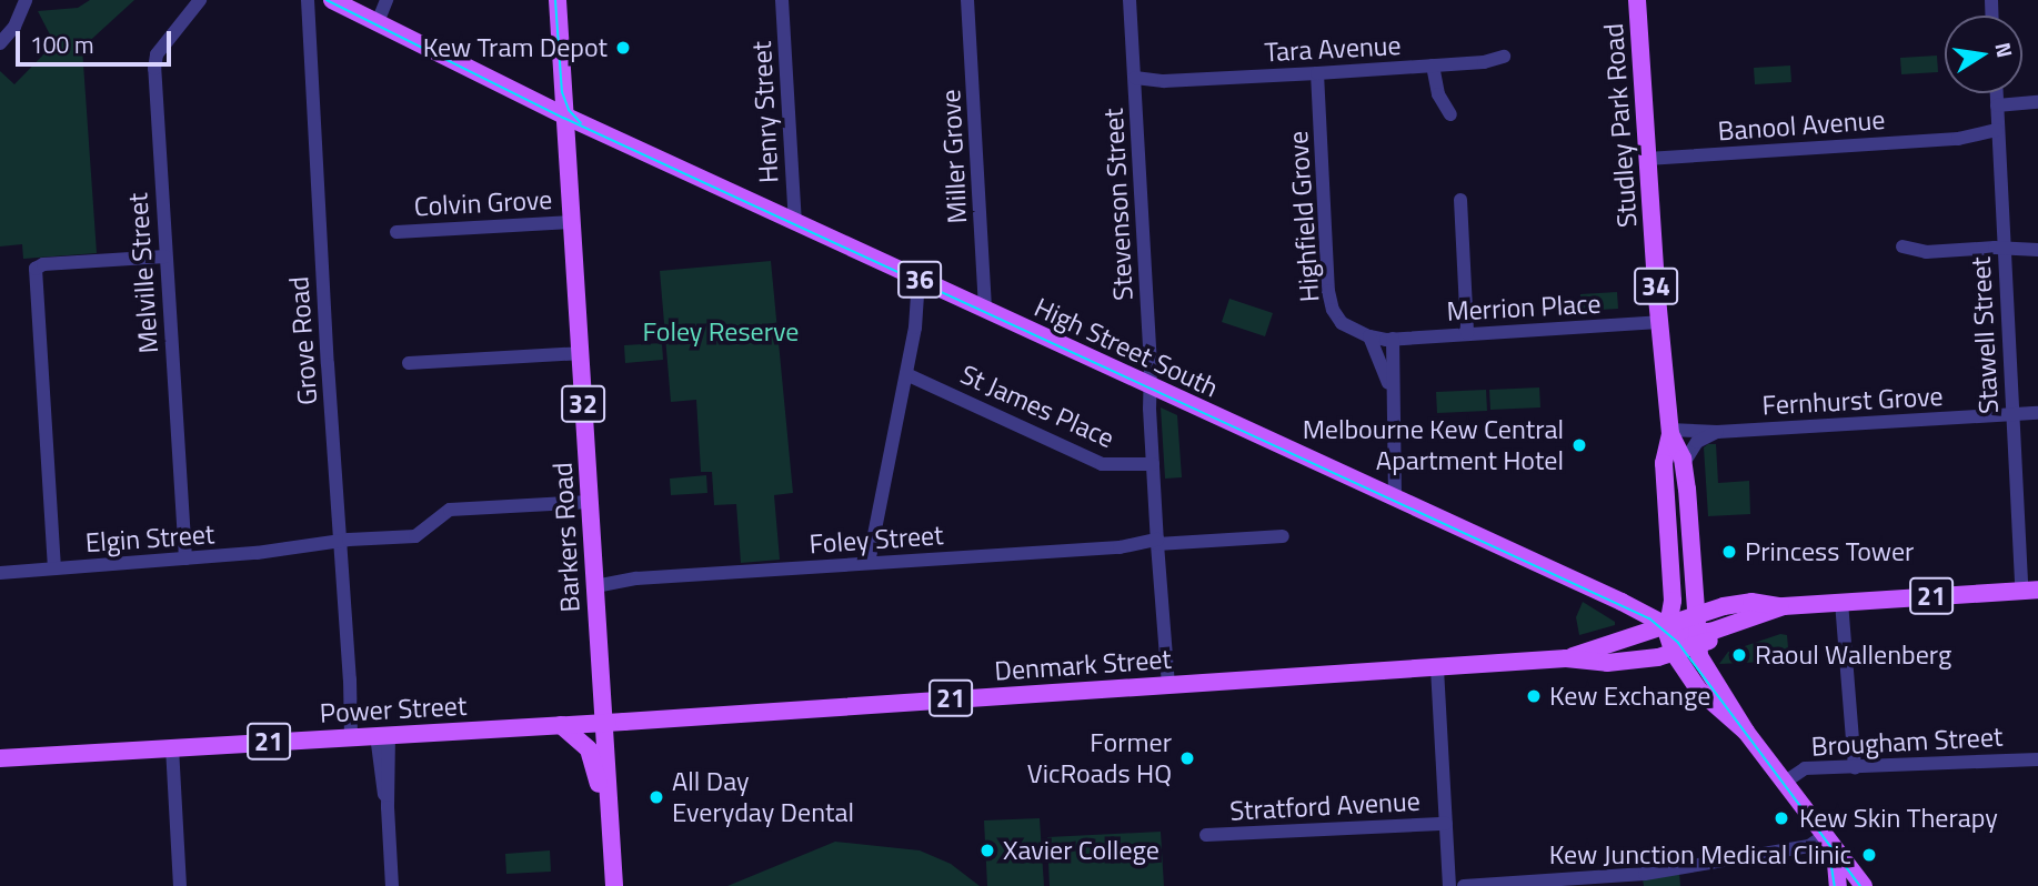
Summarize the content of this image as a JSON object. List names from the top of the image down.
{
  "streets": {
    "main road": [
      "Studley Park Road",
      "36",
      "34",
      "High Street South",
      "32",
      "Barkers Road",
      "21",
      "Denmark Street",
      "Power Street"
    ],
    "street": [
      "Tara Avenue",
      "Henry Street",
      "Banool Avenue",
      "Miller Grove",
      "Colvin Grove",
      "Stevenson Street",
      "Highfield Grove",
      "Melville Street",
      "Merrion Place",
      "Stawell Street",
      "Grove Road",
      "Fernhurst Grove",
      "St James Place",
      "Elgin Street",
      "Foley Street",
      "Brougham Street",
      "Stratford Avenue"
    ]
  },
  "crossings": [
    ["Tara Avenue", "Stevenson Street"],
    ["Tara Avenue", "Highfield Grove"],
    ["Henry Street", "High Street South"],
    ["Studley Park Road", "Banool Avenue"],
    ["Studley Park Road", "34"],
    ["Studley Park Road", "Merrion Place"],
    ["Studley Park Road", "High Street South"],
    ["Studley Park Road", "Fernhurst Grove"],
    ["Studley Park Road", "21"],
    ["Studley Park Road", "Denmark Street"],
    ["Banool Avenue", "Stawell Street"],
    ["Miller Grove", "High Street South"],
    ["Colvin Grove", "Barkers Road"],
    ["Stevenson Street", "High Street South"],
    ["Stevenson Street", "St James Place"],
    ["Stevenson Street", "Foley Street"],
    ["Stevenson Street", "Denmark Street"],
    ["Highfield Grove", "Merrion Place"],
    ["Melville Street", "Elgin Street"],
    ["36", "High Street South"],
    ["36", "Barkers Road"],
    ["34", "High Street South"],
    ["34", "21"],
    ["34", "Denmark Street"],
    ["34", "Brougham Street"],
    ["Stawell Street", "Fernhurst Grove"],
    ["Stawell Street", "21"],
    ["Grove Road", "Elgin Street"],
    ["Grove Road", "Power Street"],
    ["High Street South", "Barkers Road"],
    ["High Street South", "21"],
    ["High Street South", "Denmark Street"],
    ["Barkers Road", "Elgin Street"],
    ["Barkers Road", "Foley Street"],
    ["Barkers Road", "Denmark Street"],
    ["Barkers Road", "Power Street"],
    ["21", "Denmark Street"],
    ["Denmark Street", "Power Street"]
  ],
  "parks": ["Foley Reserve"],
  "places": [
    "Kew Tram Depot",
    "Melbourne Kew Central Apartment Hotel",
    "Princess Tower",
    "Raoul Wallenberg",
    "Kew Exchange",
    "Former VicRoads HQ",
    "All Day Everyday Dental",
    "Kew Skin Therapy",
    "Xavier College",
    "Kew Junction Medical Clinic"
  ],
  "scale_bar": "100 m",
  "north": "right"
}
